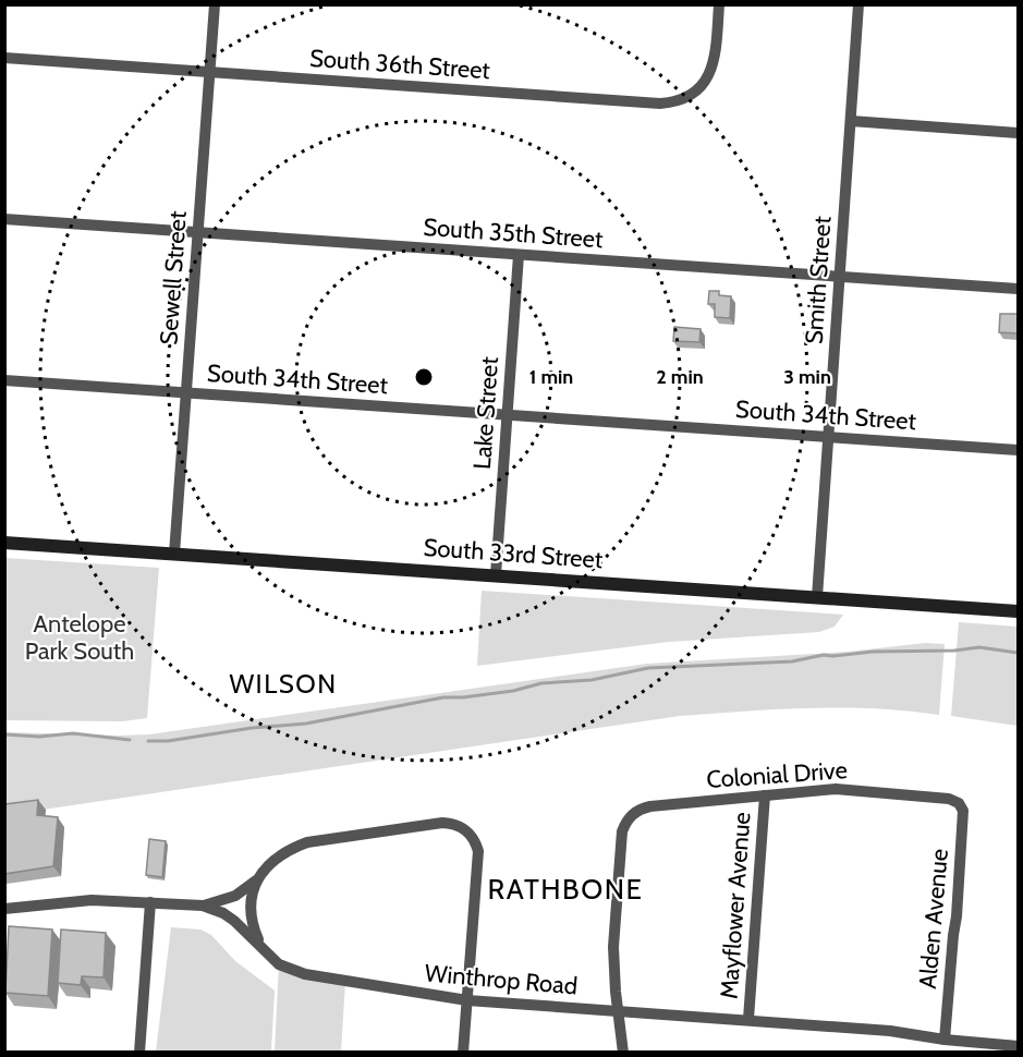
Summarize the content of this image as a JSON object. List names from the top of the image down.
{
  "streets": {
    "main road": ["South 33rd Street"],
    "street": [
      "South 36th Street",
      "South 35th Street",
      "Sewell Street",
      "Smith Street",
      "South 34th Street",
      "Lake Street",
      "Colonial Drive",
      "Mayflower Avenue",
      "Alden Avenue",
      "Winthrop Road"
    ]
  },
  "crossings": [
    ["South 36th Street", "Sewell Street"],
    ["South 35th Street", "Sewell Street"],
    ["South 35th Street", "Smith Street"],
    ["South 35th Street", "Lake Street"],
    ["Sewell Street", "South 34th Street"],
    ["Sewell Street", "South 33rd Street"],
    ["Smith Street", "South 34th Street"],
    ["Smith Street", "South 33rd Street"],
    ["South 34th Street", "Lake Street"],
    ["Lake Street", "South 33rd Street"],
    ["Colonial Drive", "Mayflower Avenue"],
    ["Colonial Drive", "Alden Avenue"],
    ["Colonial Drive", "Winthrop Road"],
    ["Mayflower Avenue", "Winthrop Road"],
    ["Alden Avenue", "Winthrop Road"]
  ],
  "districts": ["WILSON", "RATHBONE"],
  "parks": ["Antelope Park South"],
  "rings": ["1 min", "2 min", "3 min"]
}
